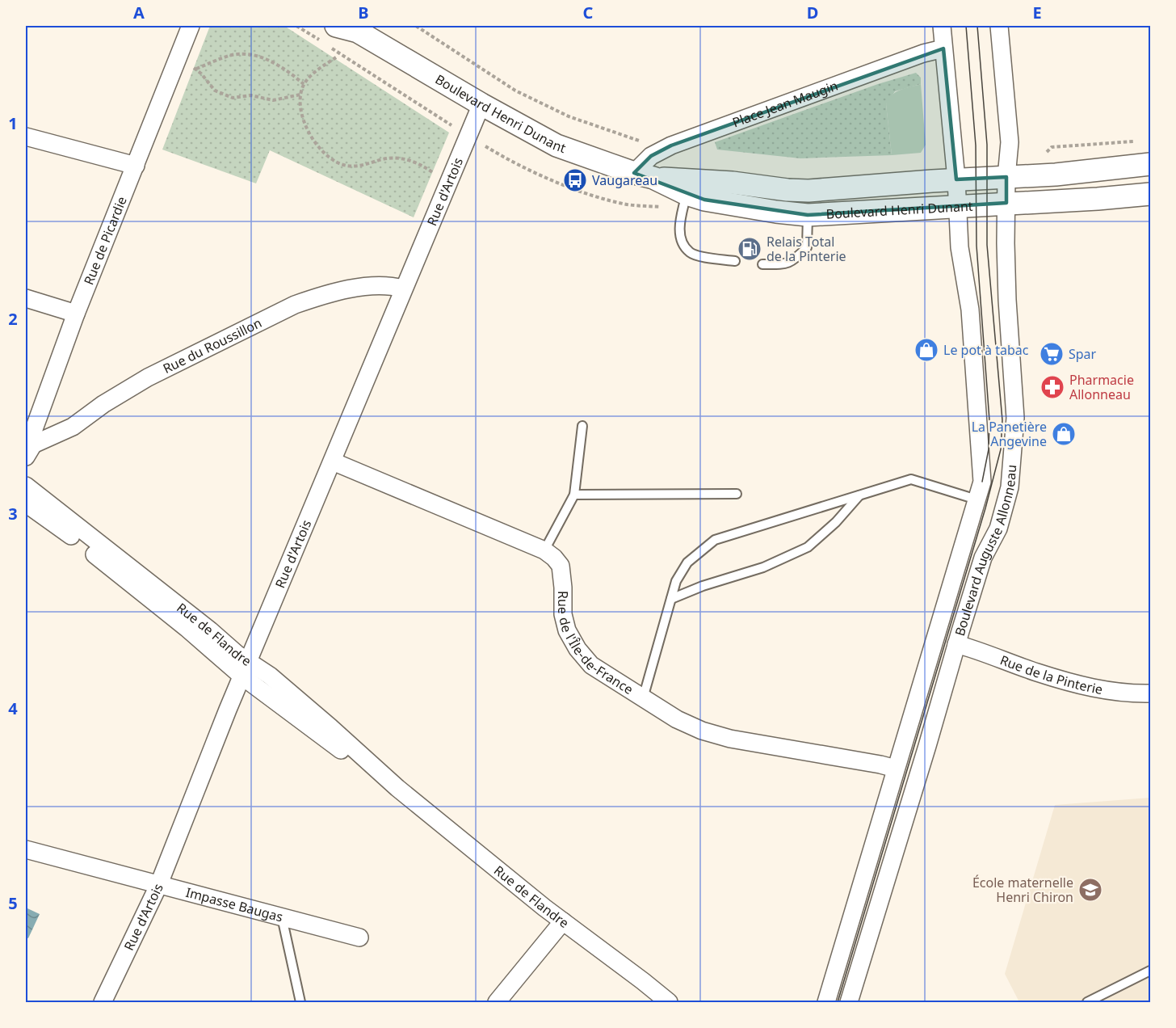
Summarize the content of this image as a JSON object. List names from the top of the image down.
{
  "streets": {
    "street": [
      "Place Jean Maugin",
      "Boulevard Henri Dunant",
      "Rue d'Artois",
      "Rue de Picardie",
      "Rue du Roussillon",
      "Boulevard Auguste Allonneau",
      "Rue de Flandre",
      "Rue de l'Île-de-France",
      "Rue de la Pinterie",
      "Impasse Baugas"
    ]
  },
  "crossings": [
    ["Place Jean Maugin", "Boulevard Henri Dunant"],
    ["Place Jean Maugin", "Boulevard Auguste Allonneau"],
    ["Boulevard Henri Dunant", "Rue d'Artois"],
    ["Boulevard Henri Dunant", "Boulevard Auguste Allonneau"],
    ["Rue d'Artois", "Rue du Roussillon"],
    ["Rue d'Artois", "Rue de Flandre"],
    ["Rue d'Artois", "Rue de l'Île-de-France"],
    ["Rue d'Artois", "Impasse Baugas"],
    ["Rue de Picardie", "Rue du Roussillon"],
    ["Boulevard Auguste Allonneau", "Rue de la Pinterie"]
  ],
  "places": {
    "bus stop": ["Vaugareau"],
    "fuel station": ["Relais Total de la Pinterie"],
    "shop": ["Le pot à tabac", "La Panetière Angevine"],
    "supermarket": ["Spar"],
    "pharmacy": ["Pharmacie Allonneau"],
    "school or university": ["École maternelle Henri Chiron"]
  },
  "grid": {
    "columns": [
      "A",
      "B",
      "C",
      "D",
      "E"
    ],
    "rows": [
      "1",
      "2",
      "3",
      "4",
      "5"
    ]
  }
}
